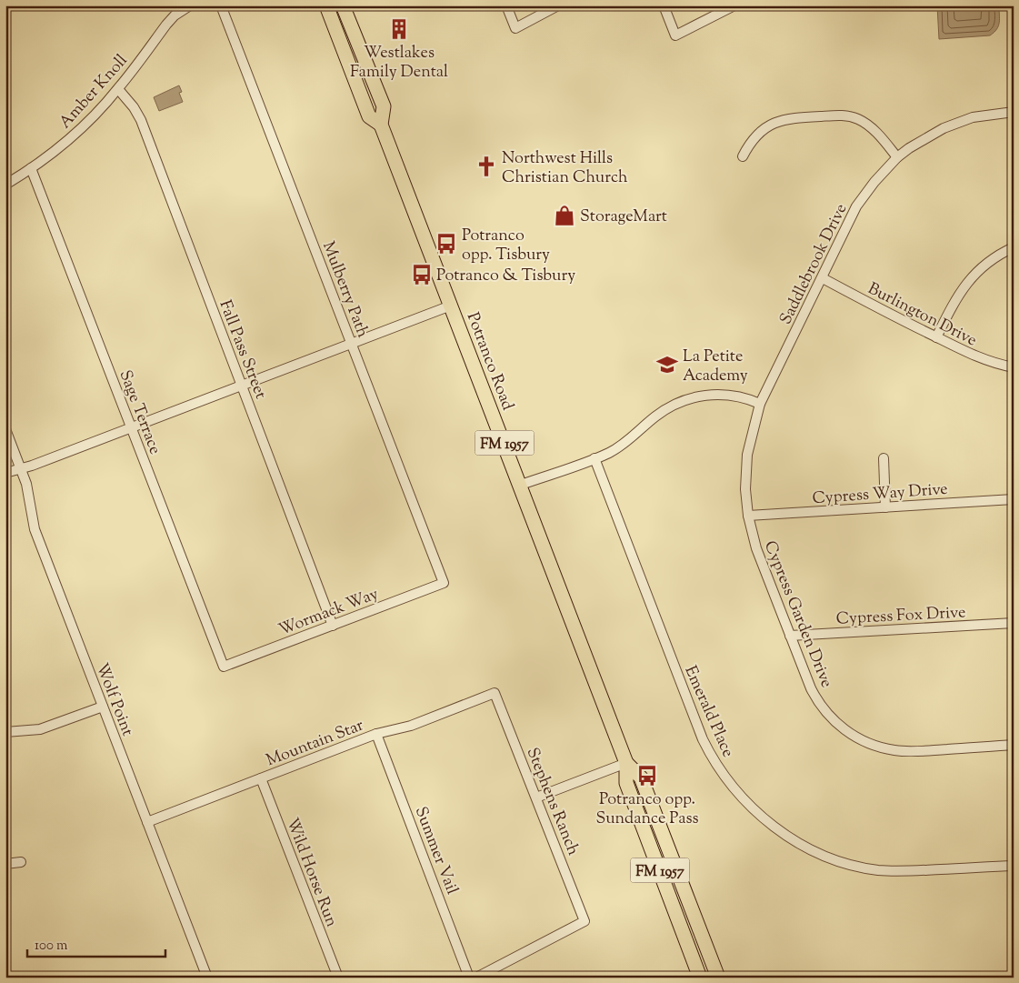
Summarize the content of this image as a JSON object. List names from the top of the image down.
{
  "streets": {
    "main road": ["Potranco Road", "FM 1957"],
    "street": [
      "Amber Knoll",
      "Saddlebrook Drive",
      "Mulberry Path",
      "Burlington Drive",
      "Fall Pass Street",
      "Sage Terrace",
      "Cypress Way Drive",
      "Wormack Way",
      "Cypress Garden Drive",
      "Cypress Fox Drive",
      "Wolf Point",
      "Emerald Place",
      "Mountain Star",
      "Stephens Ranch",
      "Summer Vail",
      "Wild Horse Run"
    ]
  },
  "crossings": [
    ["Amber Knoll", "Fall Pass Street"],
    ["Amber Knoll", "Sage Terrace"],
    ["Saddlebrook Drive", "Burlington Drive"],
    ["Saddlebrook Drive", "Cypress Way Drive"],
    ["Saddlebrook Drive", "Cypress Garden Drive"],
    ["Mulberry Path", "Wormack Way"],
    ["Fall Pass Street", "Wormack Way"],
    ["Sage Terrace", "Wormack Way"],
    ["Cypress Way Drive", "Cypress Garden Drive"],
    ["Cypress Garden Drive", "Cypress Fox Drive"],
    ["Wolf Point", "Mountain Star"],
    ["Mountain Star", "Stephens Ranch"],
    ["Mountain Star", "Summer Vail"],
    ["Mountain Star", "Wild Horse Run"]
  ],
  "places": {
    "building": ["Westlakes Family Dental"],
    "church": ["Northwest Hills Christian Church"],
    "shop": ["StorageMart"],
    "bus stop": ["Potranco opp. Tisbury", "Potranco & Tisbury", "Potranco opp. Sundance Pass"],
    "school or university": ["La Petite Academy"]
  },
  "scale_bar": "100 m"
}
